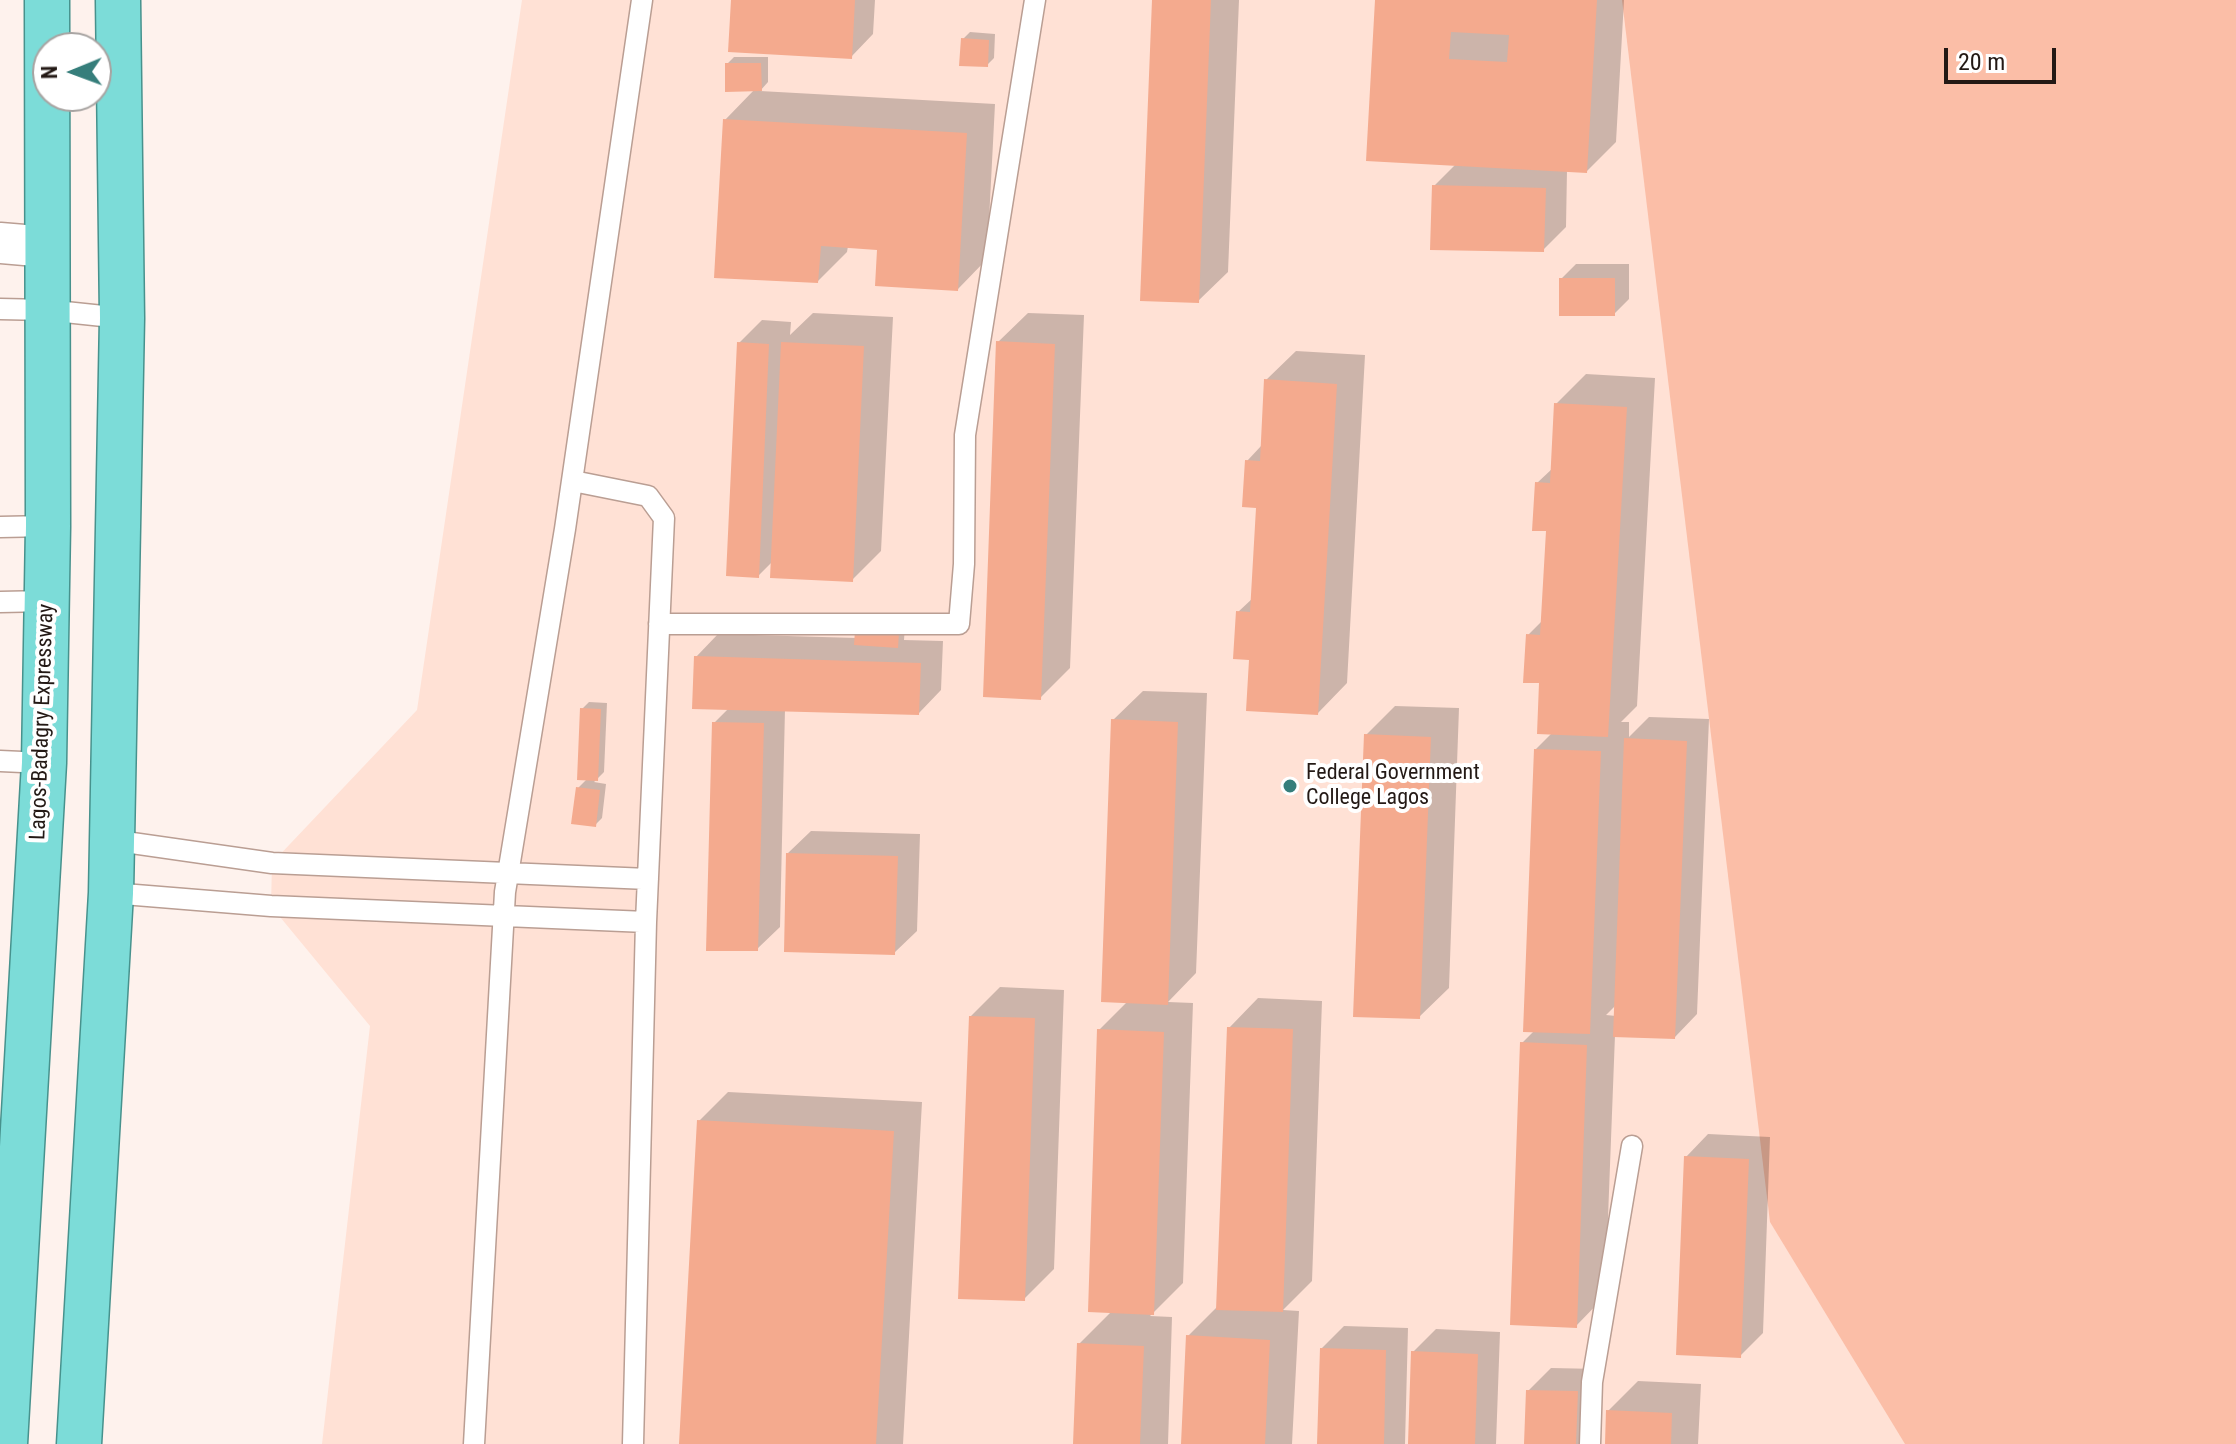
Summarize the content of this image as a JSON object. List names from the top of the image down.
{
  "streets": {
    "highway": ["Lagos-Badagry Expressway"]
  },
  "places": ["Federal Government College Lagos"],
  "scale_bar": "20 m",
  "north": "left"
}
